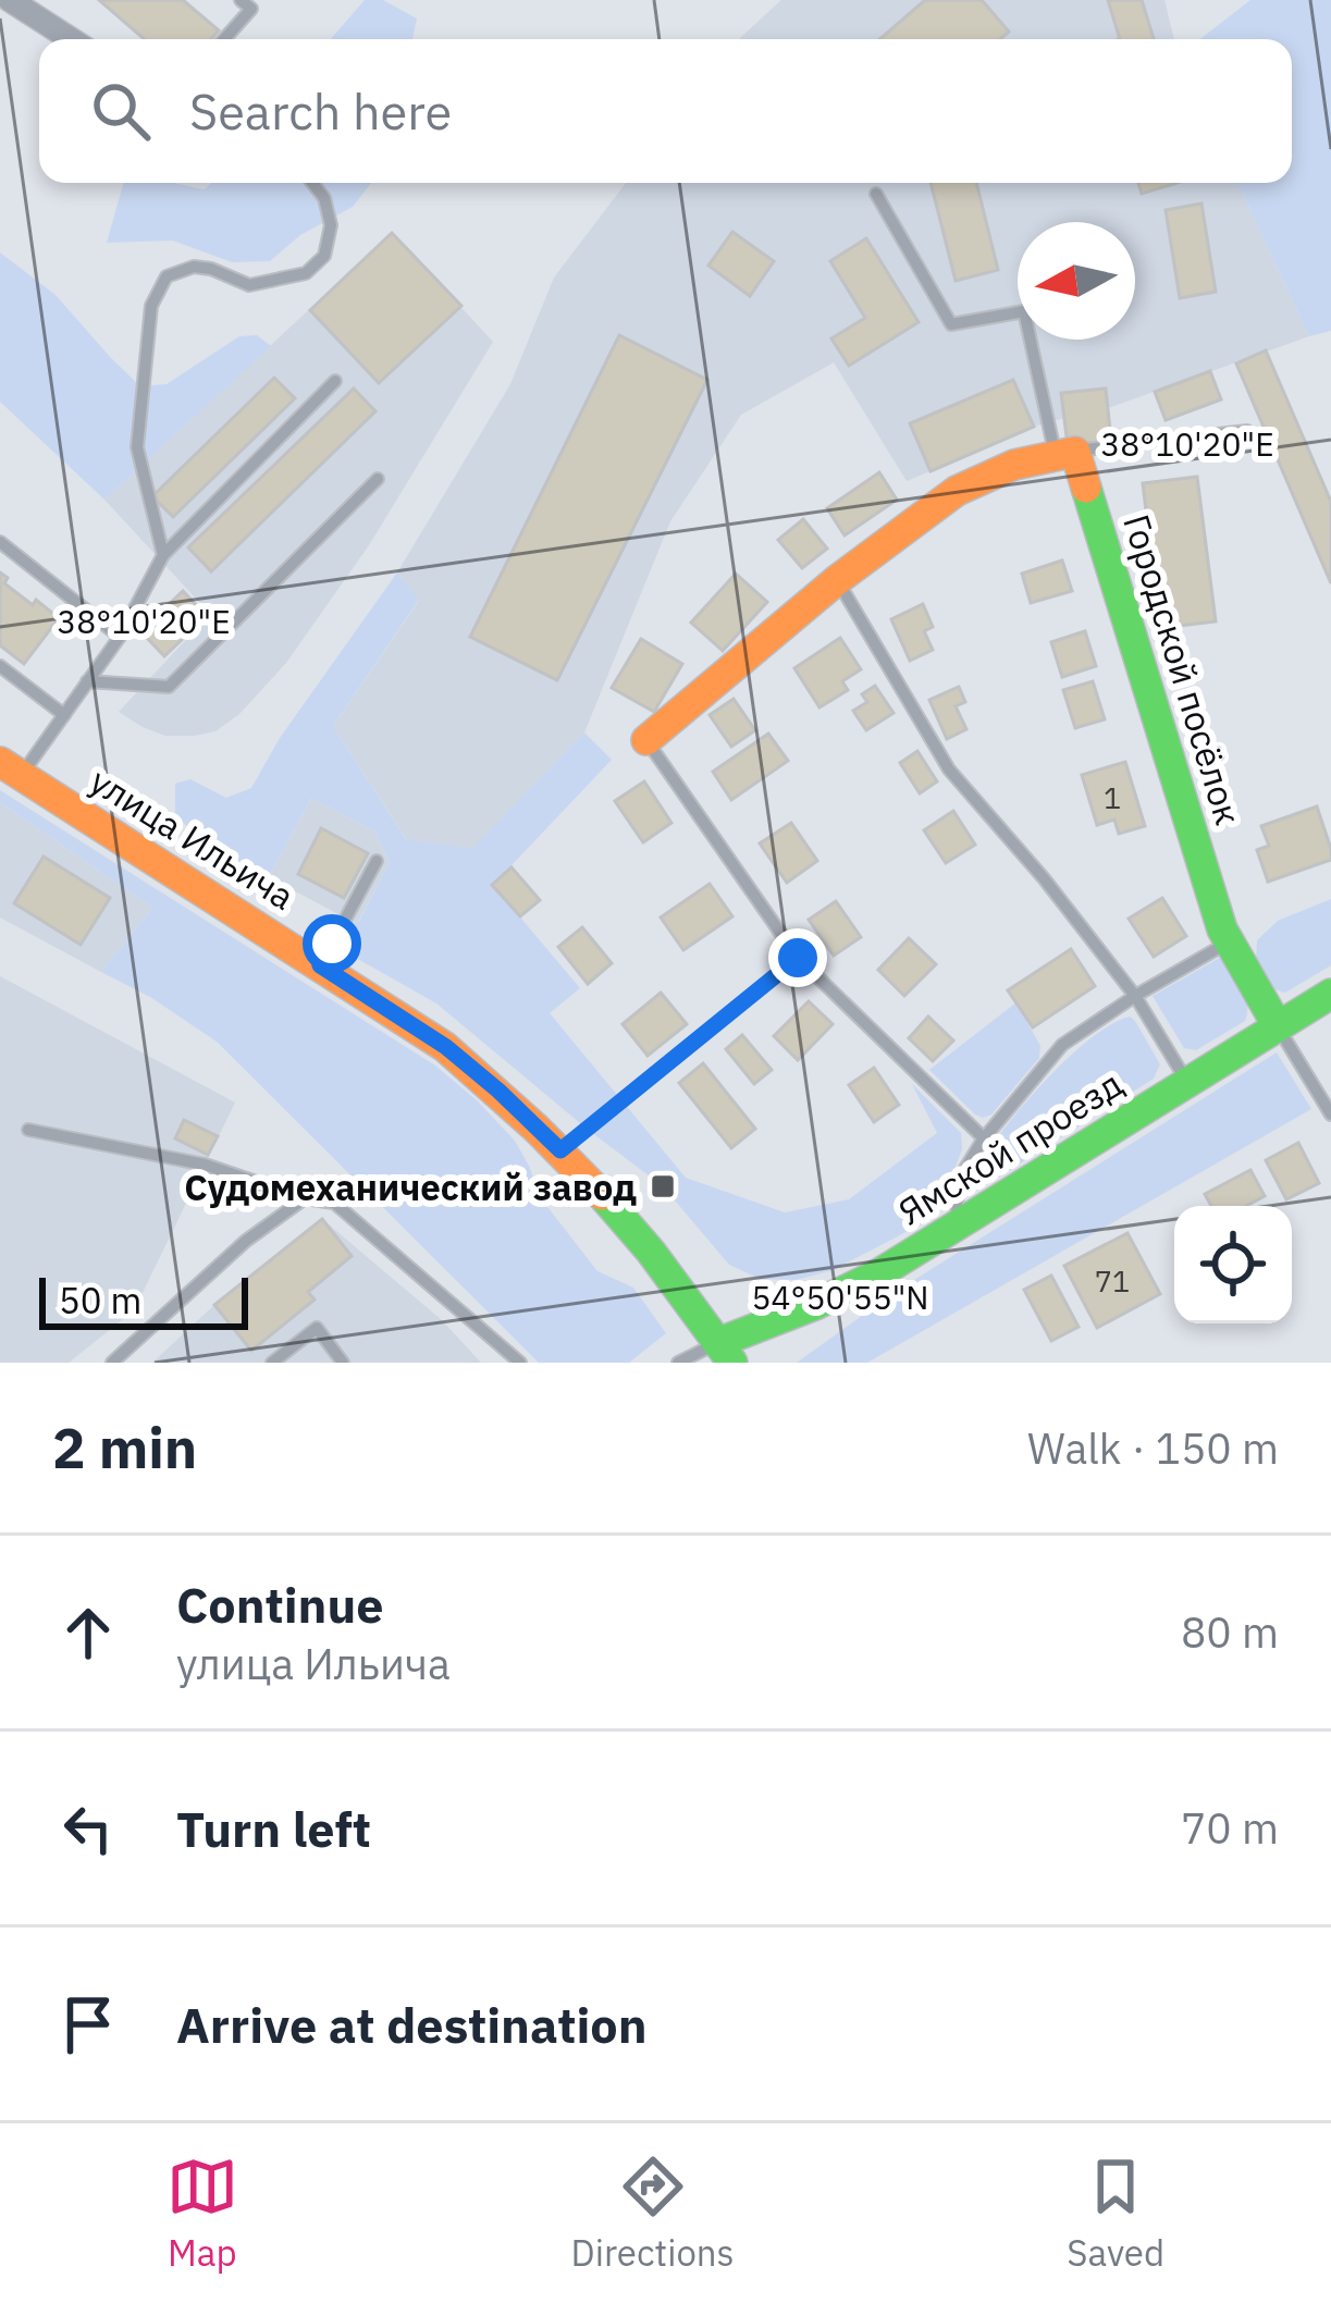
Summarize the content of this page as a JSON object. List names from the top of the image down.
{
  "streets": {
    "main road": ["Городской посёлок", "улица Ильича", "Ямской проезд"]
  },
  "crossings": [
    ["Городской посёлок", "Ямской проезд"],
    ["улица Ильича", "Ямской проезд"]
  ],
  "places": {
    "transit": ["Судомеханический завод"]
  },
  "house_numbers": ["1", "71"],
  "scale_bar": "50 m",
  "north": "left",
  "page": {
    "search": "Search here",
    "scale": "50 m",
    "heading": ["2 min", "Walk · 150 m"],
    "list": [
      ["Continue", "улица Ильича", "80 m"],
      ["Turn left", "70 m"],
      "Arrive at destination"
    ],
    "nav": ["Map", "Directions", "Saved"]
  },
  "coordinates": ["38°10'20\"E", "54°50'55\"N"]
}
